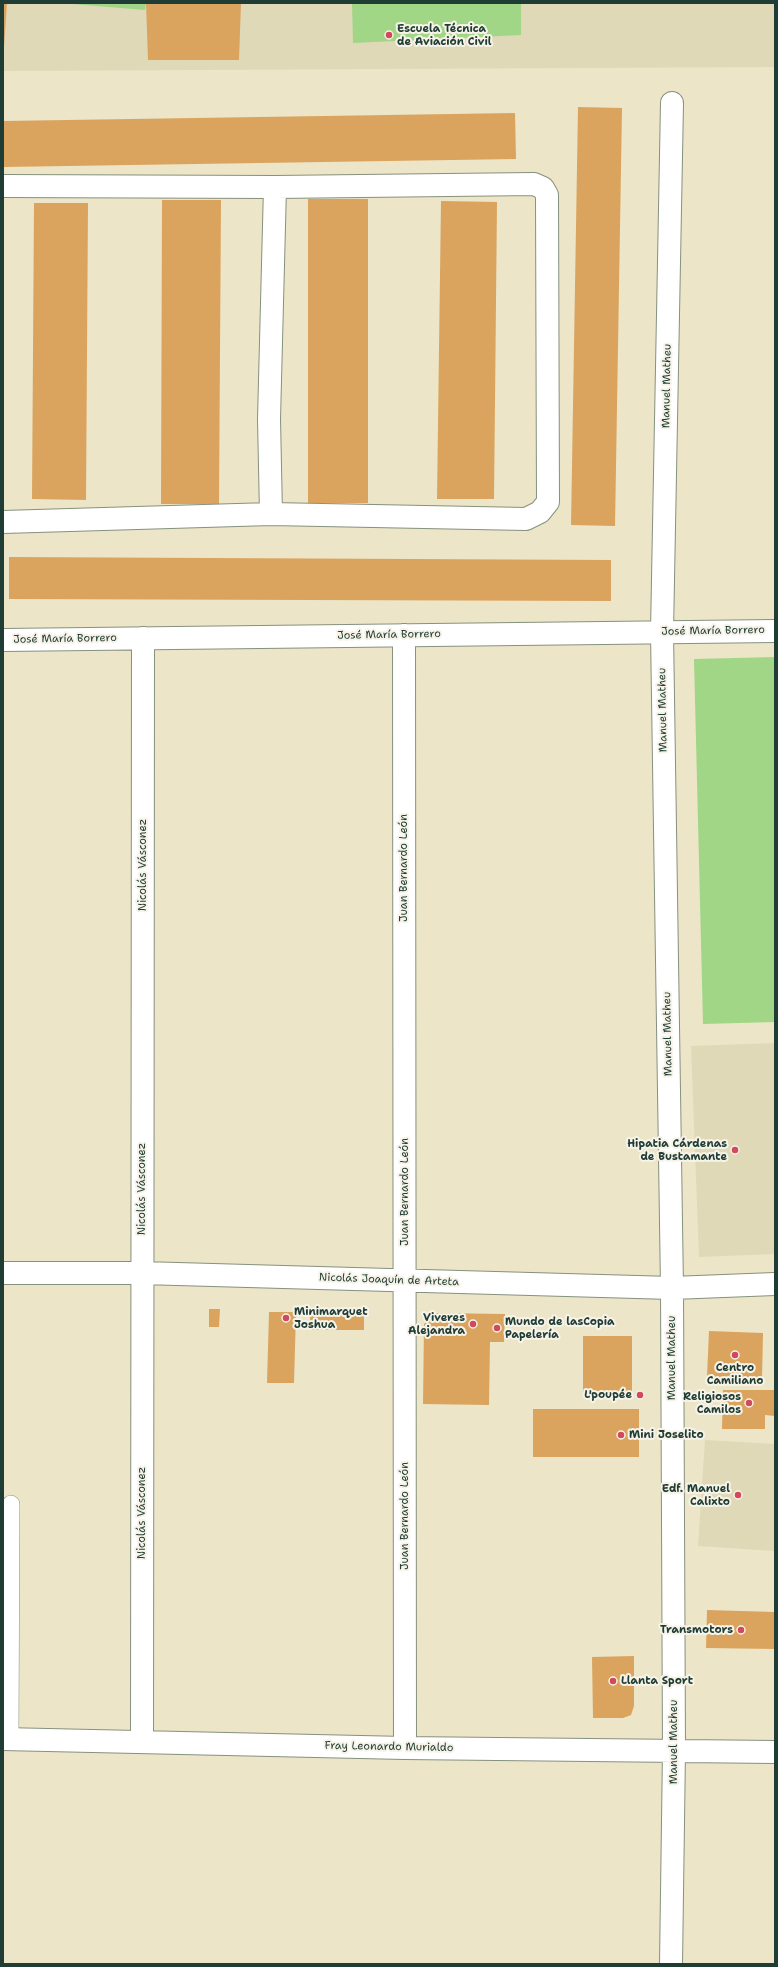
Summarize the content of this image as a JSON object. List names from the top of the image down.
{
  "streets": {
    "street": [
      "Manuel Matheu",
      "José María Borrero",
      "Nicolás Vásconez",
      "Juan Bernardo León",
      "Nicolás Joaquín de Arteta",
      "Fray Leonardo Murialdo"
    ]
  },
  "crossings": [
    ["Manuel Matheu", "José María Borrero"],
    ["Manuel Matheu", "Nicolás Joaquín de Arteta"],
    ["Manuel Matheu", "Fray Leonardo Murialdo"],
    ["José María Borrero", "Nicolás Vásconez"],
    ["José María Borrero", "Juan Bernardo León"],
    ["Nicolás Vásconez", "Nicolás Joaquín de Arteta"],
    ["Nicolás Vásconez", "Fray Leonardo Murialdo"],
    ["Juan Bernardo León", "Nicolás Joaquín de Arteta"],
    ["Juan Bernardo León", "Fray Leonardo Murialdo"]
  ],
  "places": [
    "Escuela Técnica de Aviación Civil",
    "Hipatia Cárdenas de Bustamante",
    "Minimarquet Joshua",
    "Viveres Alejandra",
    "Mundo de lasCopia Papelería",
    "Centro Camiliano",
    "L'poupée",
    "Religiosos Camilos",
    "Mini Joselito",
    "Edf. Manuel Calixto",
    "Transmotors",
    "Llanta Sport"
  ]
}
